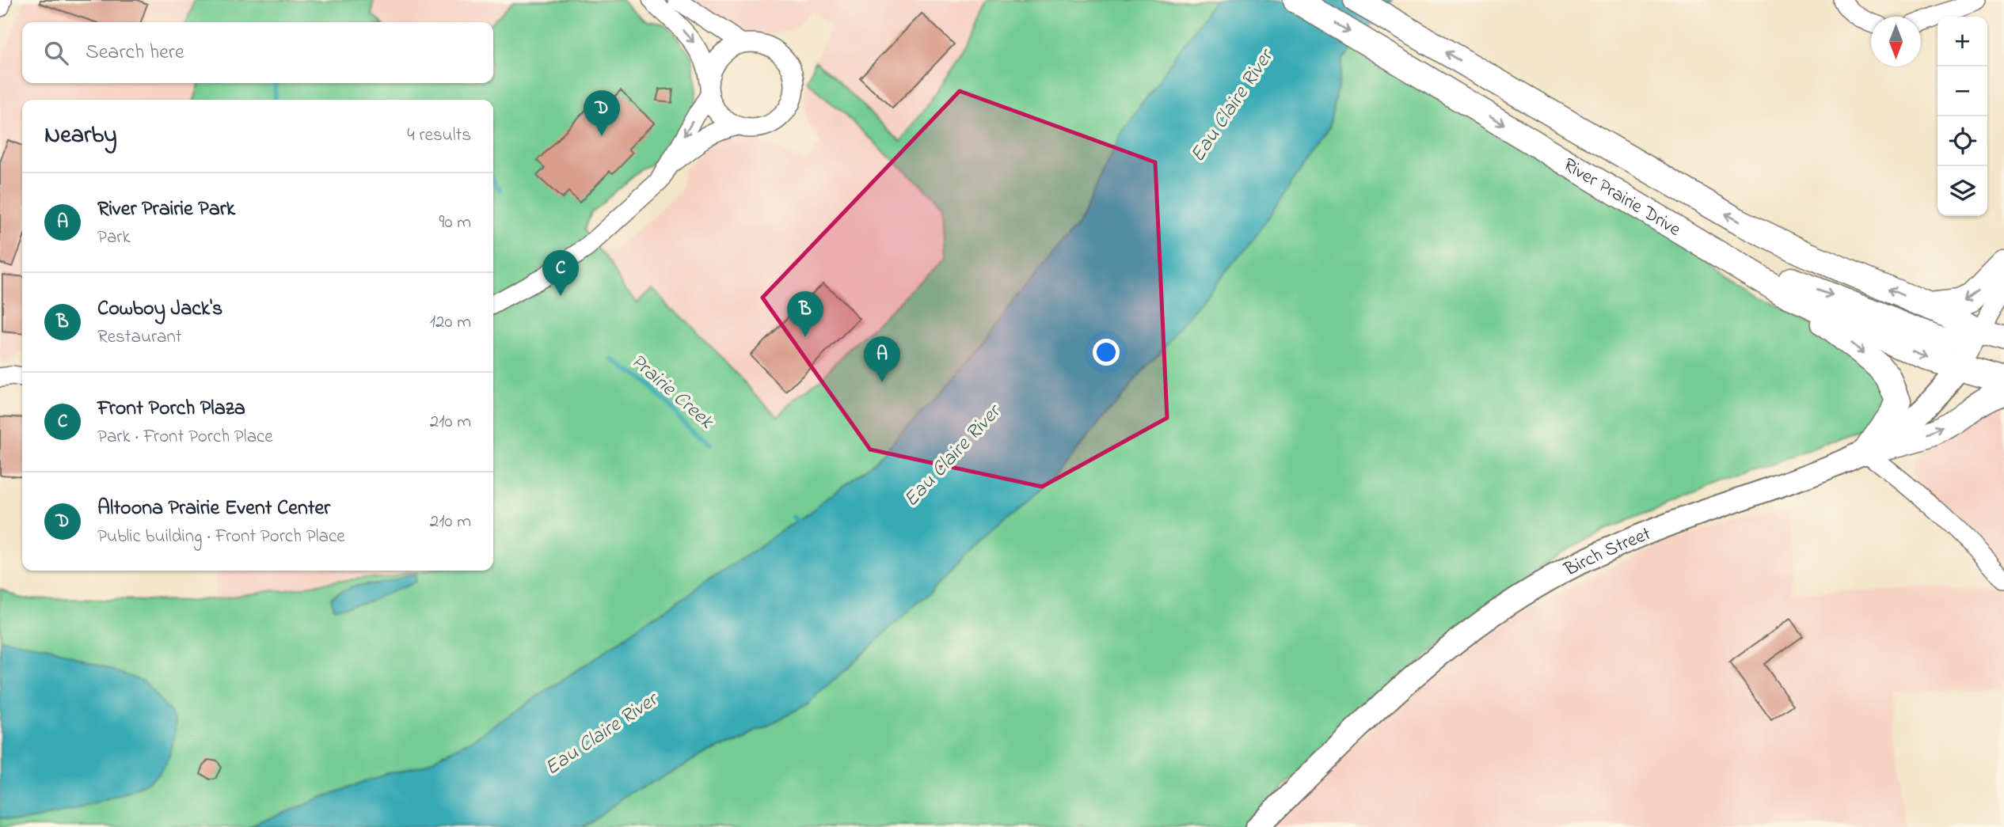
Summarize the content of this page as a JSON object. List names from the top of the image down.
{
  "streets": {
    "main road": ["River Prairie Drive"],
    "street": ["Birch Street"]
  },
  "crossings": [
    ["River Prairie Drive", "Birch Street"]
  ],
  "water": ["Eau Claire River", "Prairie Creek"],
  "north": "bottom",
  "page": {
    "map_buttons": ["+", "−"],
    "search": "Search here",
    "pins": [
      "D",
      "C",
      "B",
      "A"
    ],
    "heading": ["Nearby", "4 results"],
    "list": [
      {
        "mark": "A",
        "name": "River Prairie Park",
        "note": "Park",
        "value": "90 m"
      },
      {
        "mark": "B",
        "name": "Cowboy Jack's",
        "note": "Restaurant",
        "value": "120 m"
      },
      {
        "mark": "C",
        "name": "Front Porch Plaza",
        "note": "Park · Front Porch Place",
        "value": "210 m"
      },
      {
        "mark": "D",
        "name": "Altoona Prairie Event Center",
        "note": "Public building · Front Porch Place",
        "value": "210 m"
      }
    ]
  }
}
